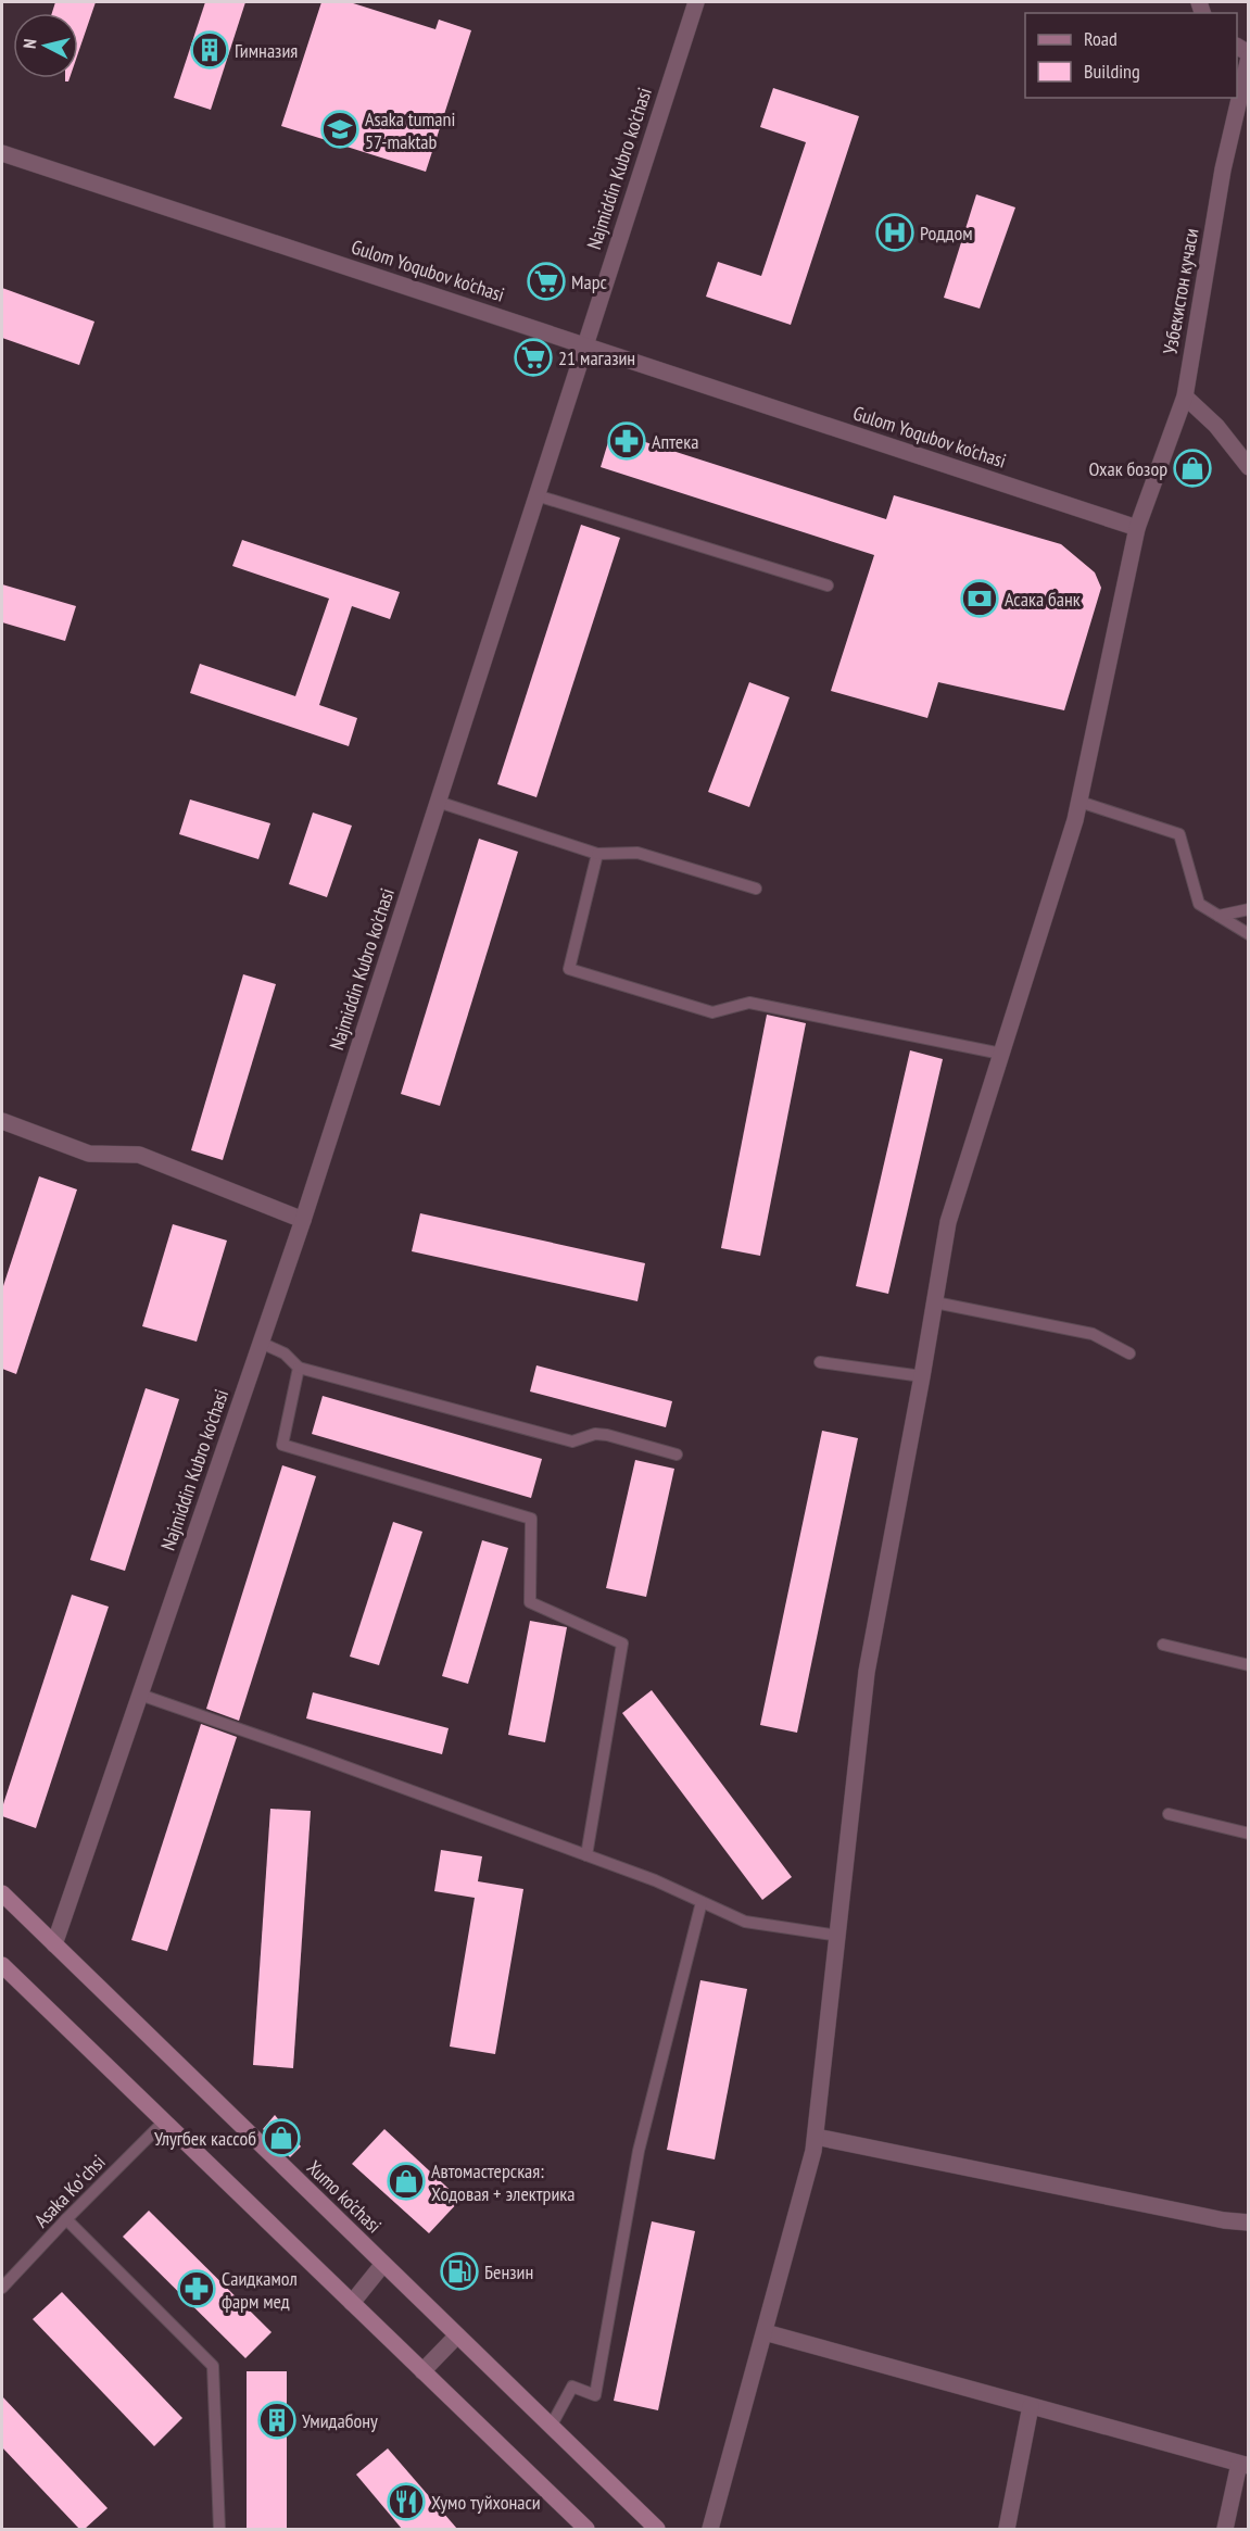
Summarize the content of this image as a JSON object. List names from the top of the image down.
{
  "streets": {
    "main road": ["Xumo ko’chasi"],
    "street": ["Najmiddin Kubro ko'chasi", "Gulom Yoqubov ko'chasi", "Узбекистон кучаси"],
    "lane": ["Asaka Koʻchsi"]
  },
  "crossings": [
    ["Najmiddin Kubro ko'chasi", "Gulom Yoqubov ko'chasi"],
    ["Najmiddin Kubro ko'chasi", "Xumo ko’chasi"],
    ["Gulom Yoqubov ko'chasi", "Узбекистон кучаси"]
  ],
  "places": {
    "building": ["Гимназия", "Умидабону"],
    "school or university": ["Asaka tumani 57-maktab"],
    "hospital": ["Роддом"],
    "supermarket": ["Марс", "21 магазин"],
    "pharmacy": ["Аптека", "Саидкамол фарм мед"],
    "shop": ["Охак бозор", "Улугбек кассоб", "Автомастерская: Ходовая + электрика"],
    "bank": ["Асака банк"],
    "fuel station": ["Бензин"],
    "restaurant": ["Хумо туйхонаси"]
  },
  "legend": ["Road", "Building"],
  "north": "left"
}
